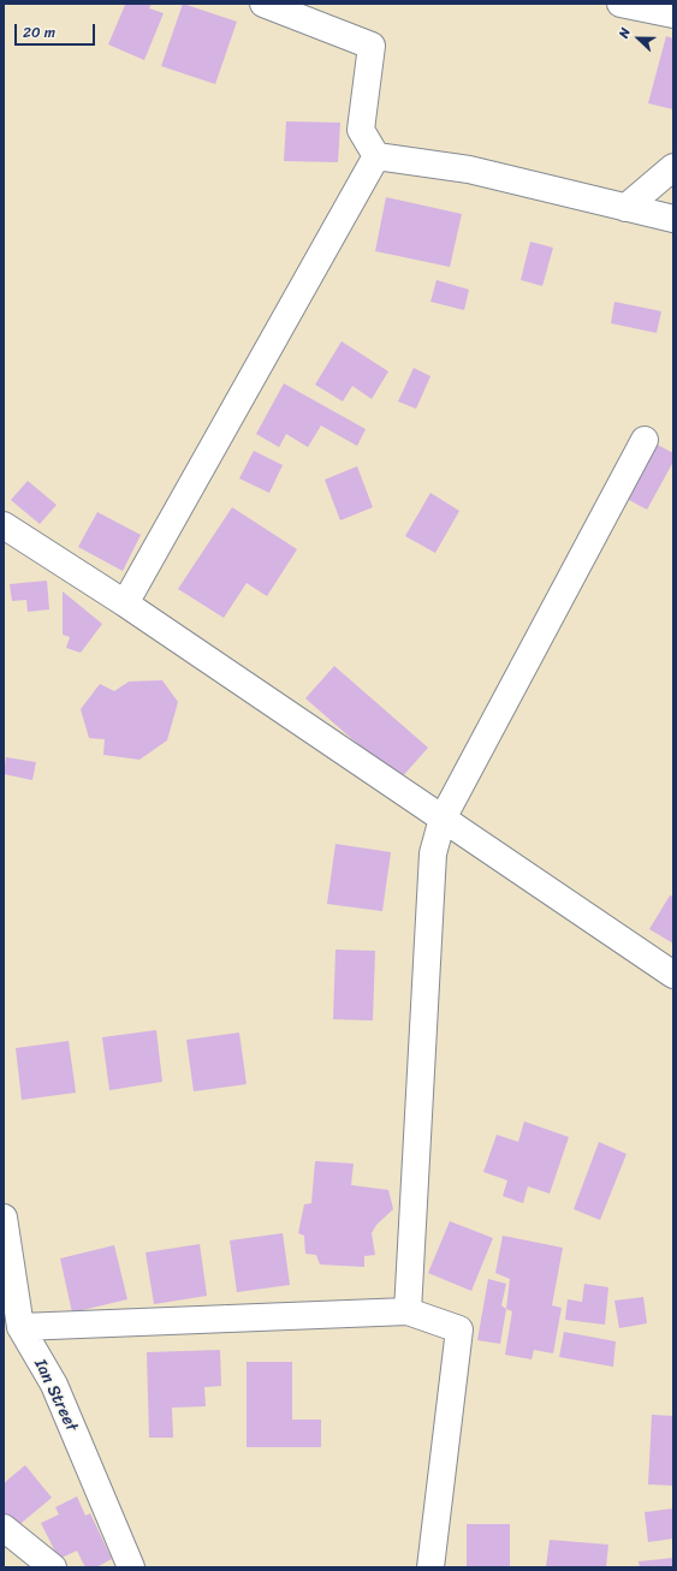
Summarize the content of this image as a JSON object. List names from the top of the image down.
{
  "streets": {
    "street": ["Ian Street"]
  },
  "scale_bar": "20 m",
  "north": "left"
}
